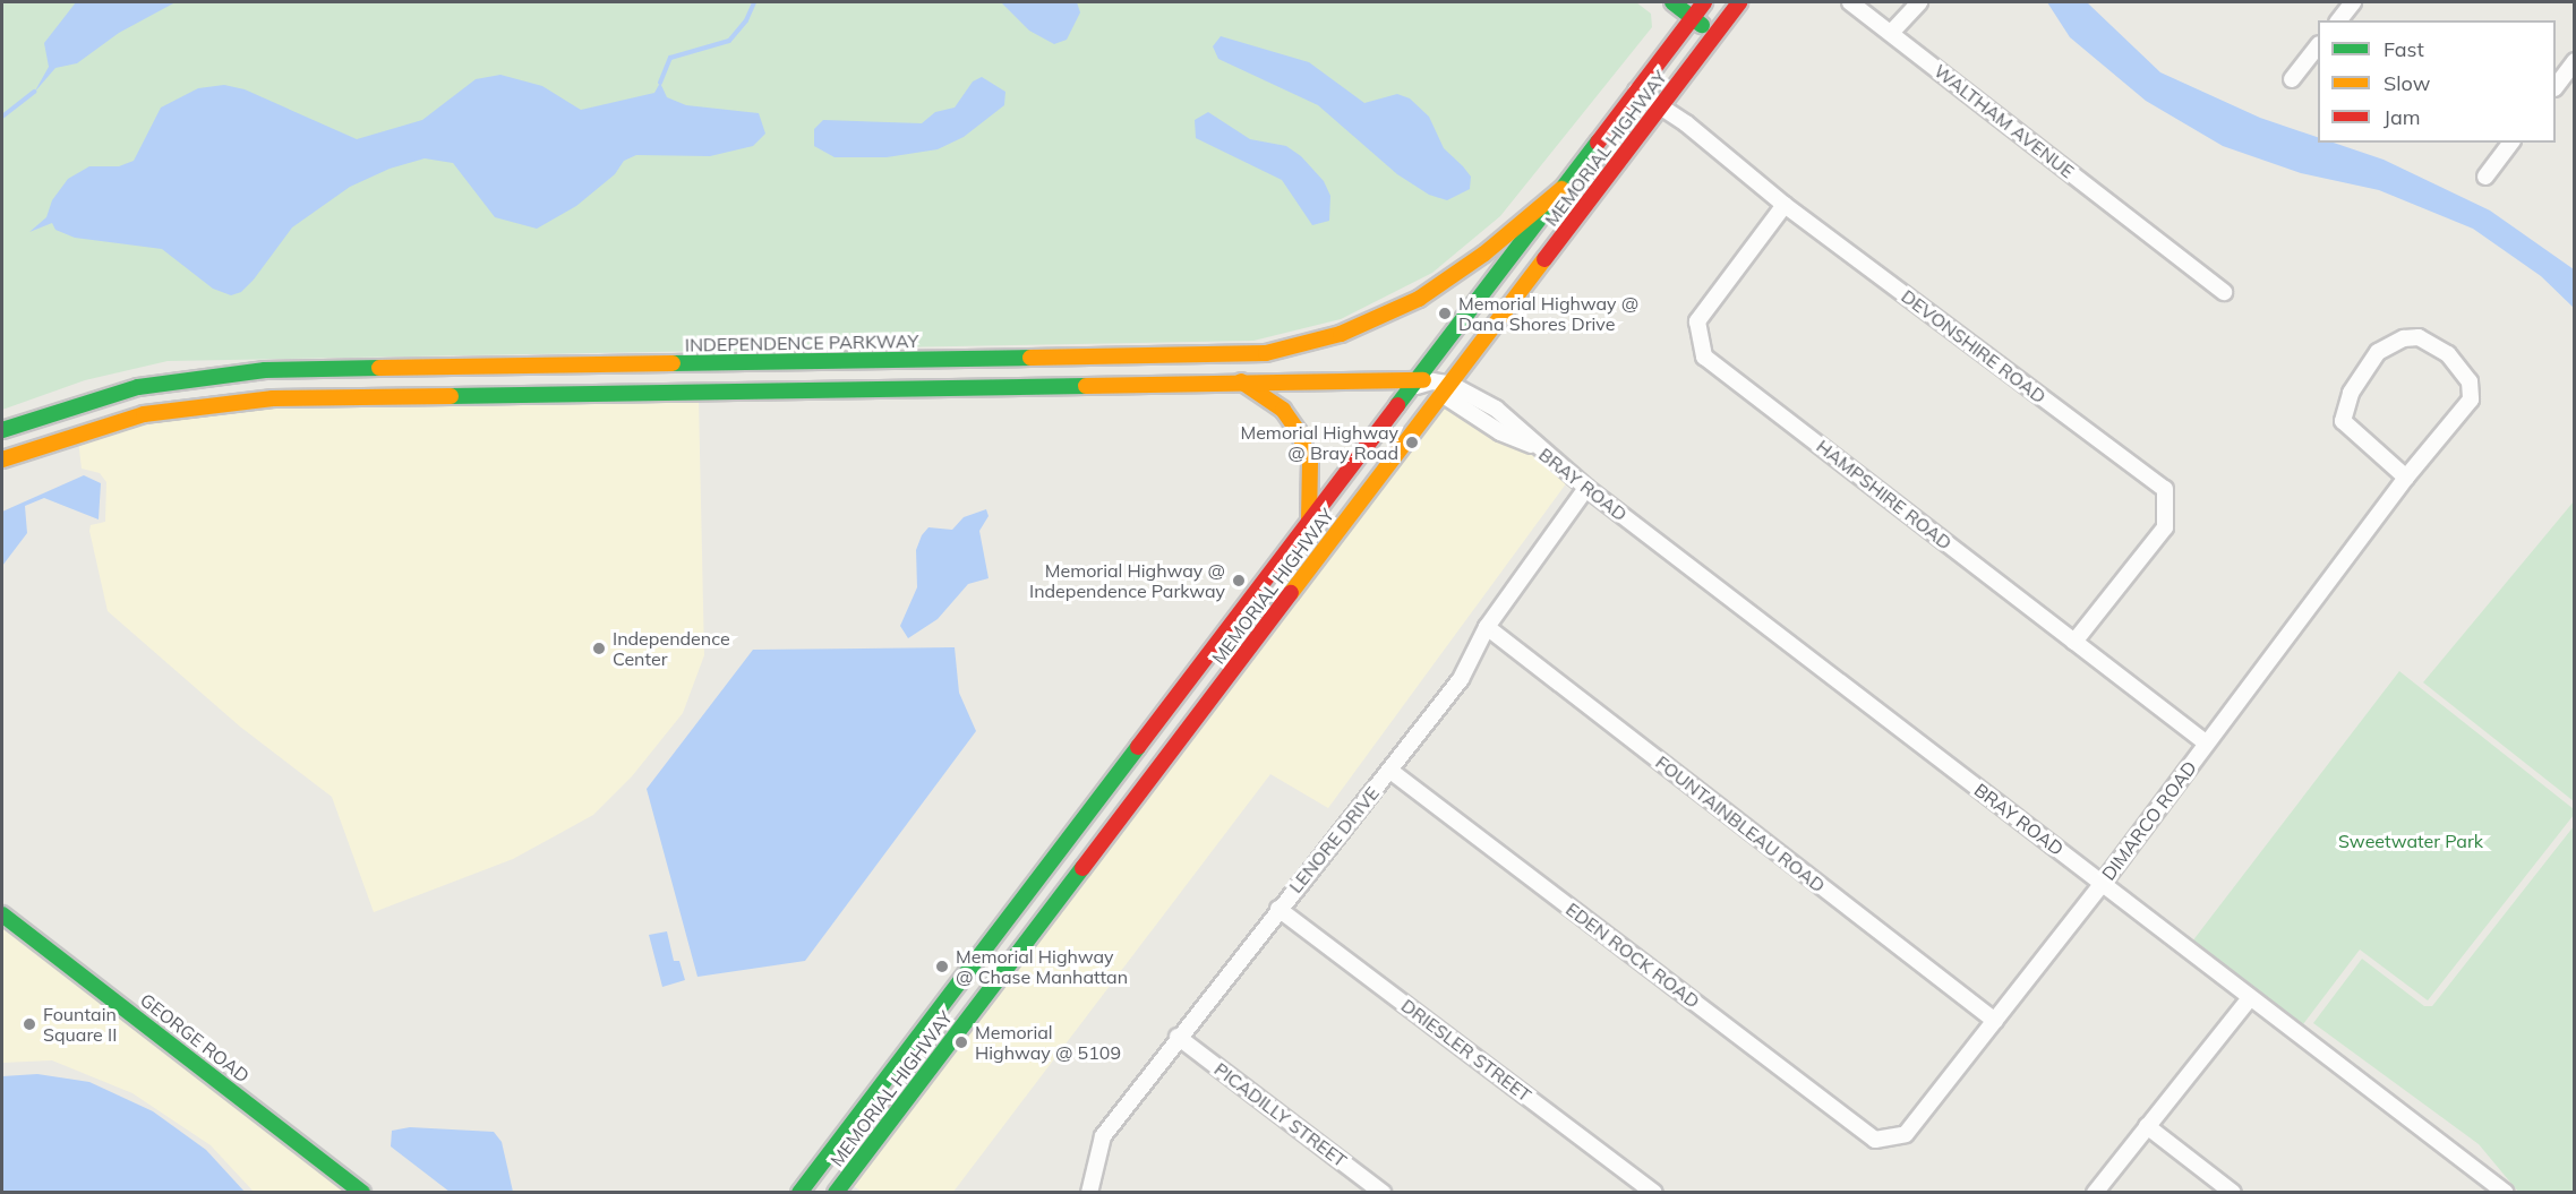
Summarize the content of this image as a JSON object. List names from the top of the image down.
{
  "streets": {
    "main road": ["MEMORIAL HIGHWAY", "INDEPENDENCE PARKWAY", "GEORGE ROAD"],
    "street": [
      "WALTHAM AVENUE",
      "DEVONSHIRE ROAD",
      "BRAY ROAD",
      "HAMPSHIRE ROAD",
      "DIMARCO ROAD",
      "FOUNTAINBLEAU ROAD",
      "LENORE DRIVE",
      "EDEN ROCK ROAD",
      "DRIESLER STREET",
      "PICADILLY STREET"
    ]
  },
  "crossings": [
    ["MEMORIAL HIGHWAY", "INDEPENDENCE PARKWAY"],
    ["MEMORIAL HIGHWAY", "DEVONSHIRE ROAD"],
    ["MEMORIAL HIGHWAY", "BRAY ROAD"],
    ["DEVONSHIRE ROAD", "HAMPSHIRE ROAD"],
    ["BRAY ROAD", "DIMARCO ROAD"],
    ["BRAY ROAD", "LENORE DRIVE"],
    ["HAMPSHIRE ROAD", "DIMARCO ROAD"],
    ["DIMARCO ROAD", "FOUNTAINBLEAU ROAD"],
    ["DIMARCO ROAD", "EDEN ROCK ROAD"],
    ["FOUNTAINBLEAU ROAD", "LENORE DRIVE"],
    ["LENORE DRIVE", "EDEN ROCK ROAD"],
    ["LENORE DRIVE", "DRIESLER STREET"],
    ["LENORE DRIVE", "PICADILLY STREET"]
  ],
  "parks": ["Sweetwater Park"],
  "places": [
    "Memorial Highway @ Dana Shores Drive",
    "Memorial Highway @ Bray Road",
    "Memorial Highway @ Independence Parkway",
    "Independence Center",
    "Memorial Highway @ Chase Manhattan",
    "Fountain Square II",
    "Memorial Highway @ 5109"
  ],
  "legend": ["Fast", "Slow", "Jam"]
}
